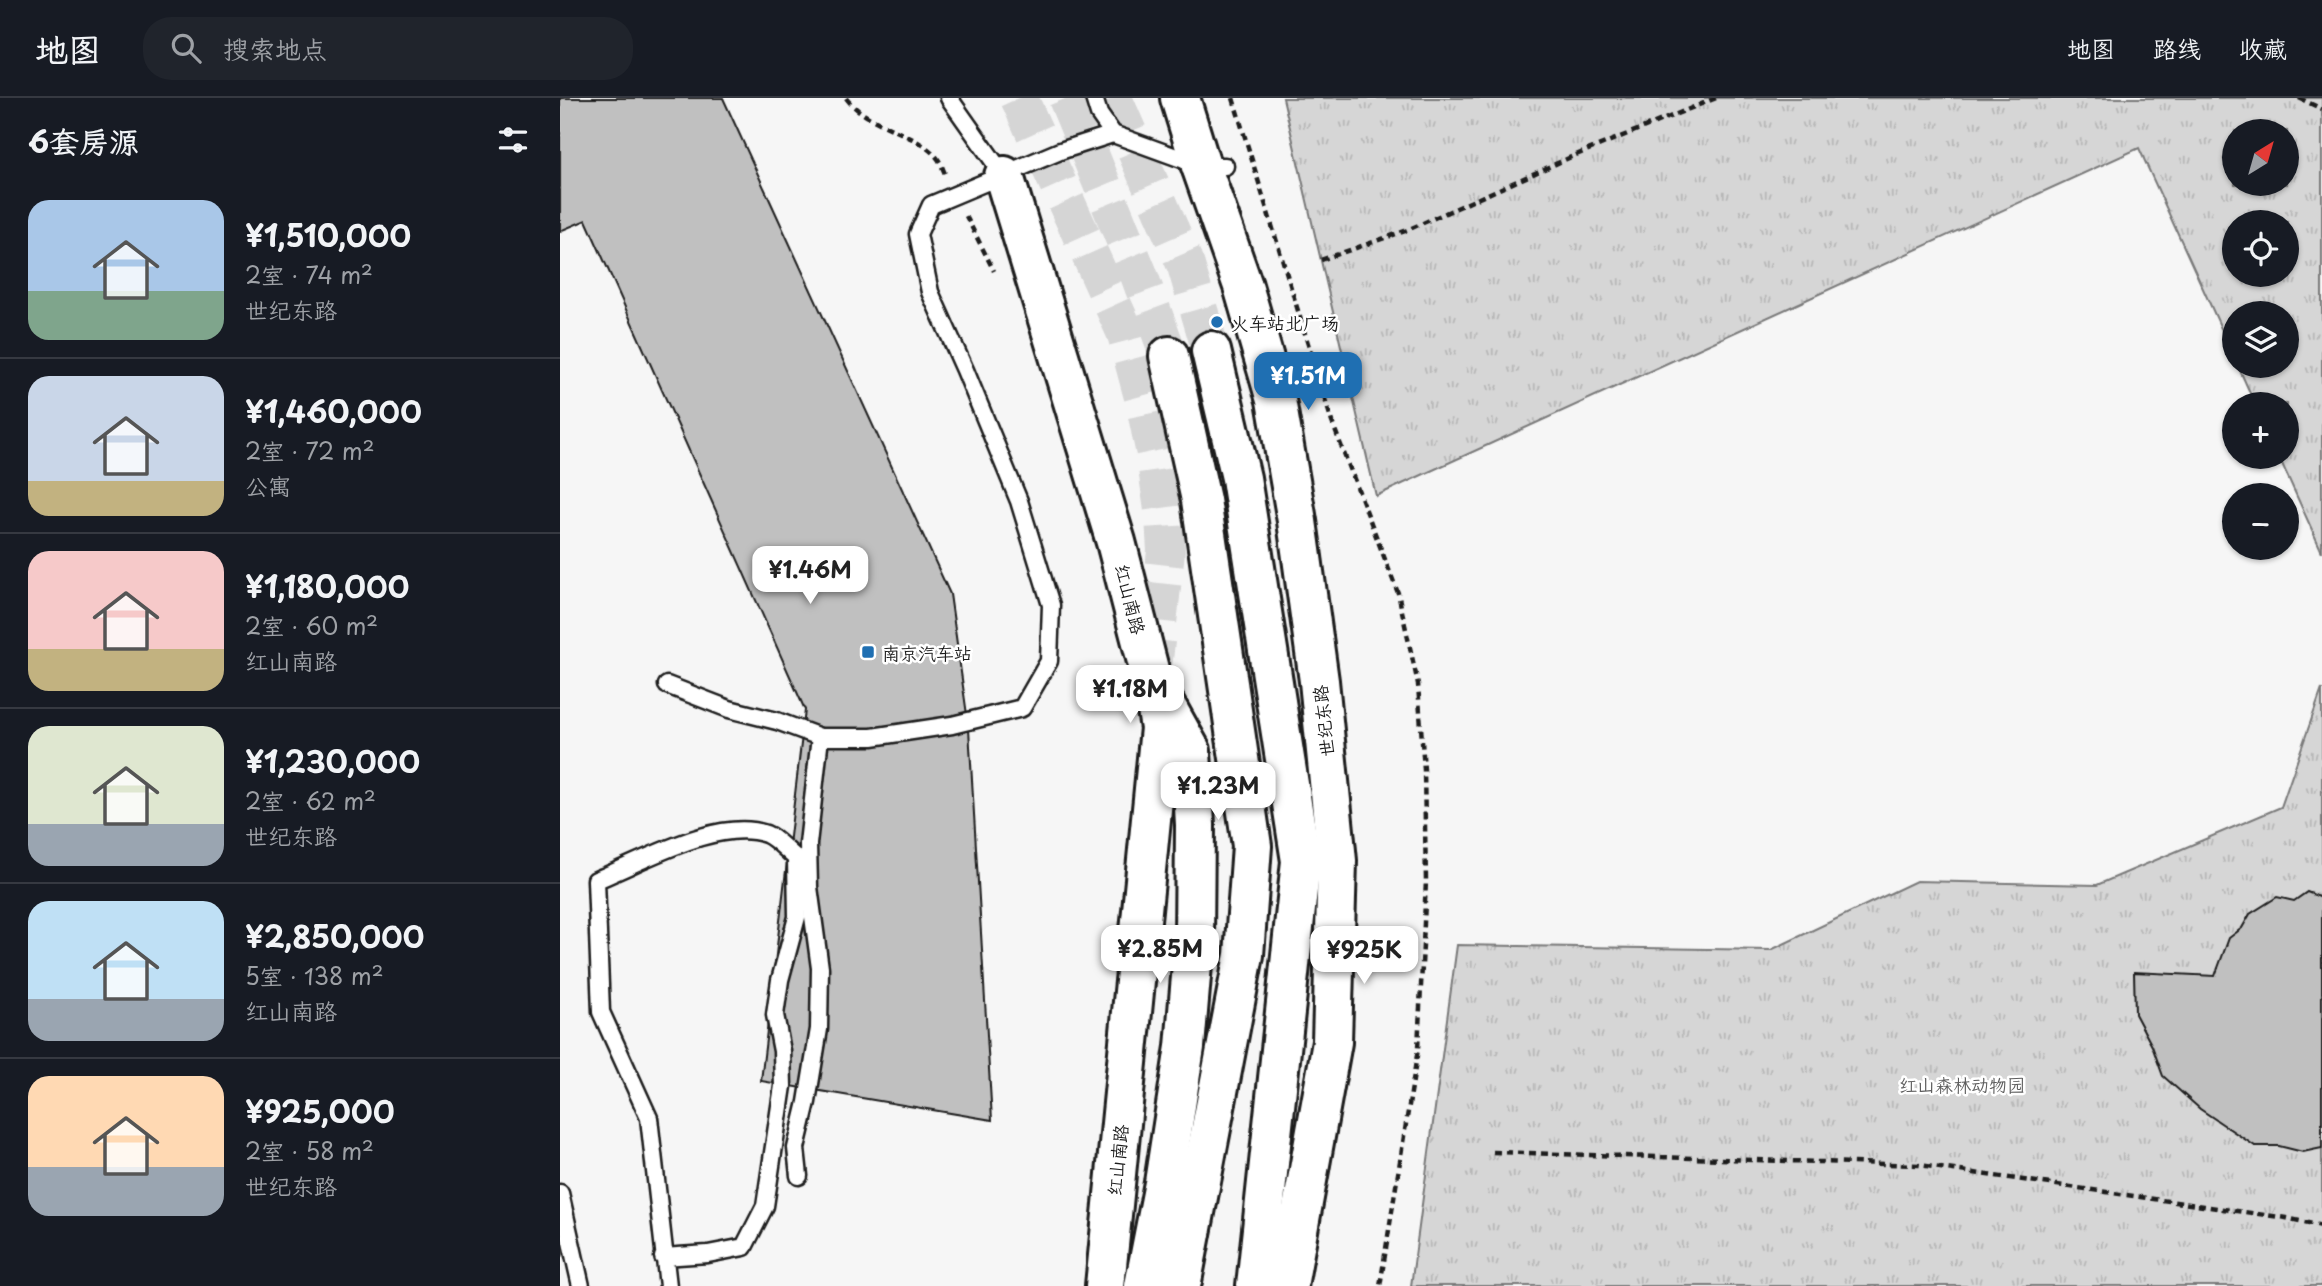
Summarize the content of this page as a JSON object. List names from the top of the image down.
{
  "streets": {
    "main road": ["红山南路", "世纪东路"]
  },
  "parks": ["红山森林动物园"],
  "places": {
    "other": ["火车站北广场"],
    "transit": ["南京汽车站"]
  },
  "north": "top right",
  "page": {
    "header": "地图",
    "search": "搜索地点",
    "nav": ["地图", "路线", "收藏"],
    "heading": "6套房源",
    "map_buttons": ["+", "−"],
    "list": [
      {
        "name": "¥1,510,000",
        "note": "2室 · 74 m² · 世纪东路"
      },
      {
        "name": "¥1,460,000",
        "note": "2室 · 72 m² · 公寓"
      },
      {
        "name": "¥1,180,000",
        "note": "2室 · 60 m² · 红山南路"
      },
      {
        "name": "¥1,230,000",
        "note": "2室 · 62 m² · 世纪东路"
      },
      {
        "name": "¥2,850,000",
        "note": "5室 · 138 m² · 红山南路"
      },
      {
        "name": "¥925,000",
        "note": "2室 · 58 m² · 世纪东路"
      }
    ],
    "price": [
      "¥1.51M",
      "¥1.46M",
      "¥1.18M",
      "¥1.23M",
      "¥2.85M",
      "¥925K"
    ]
  }
}
